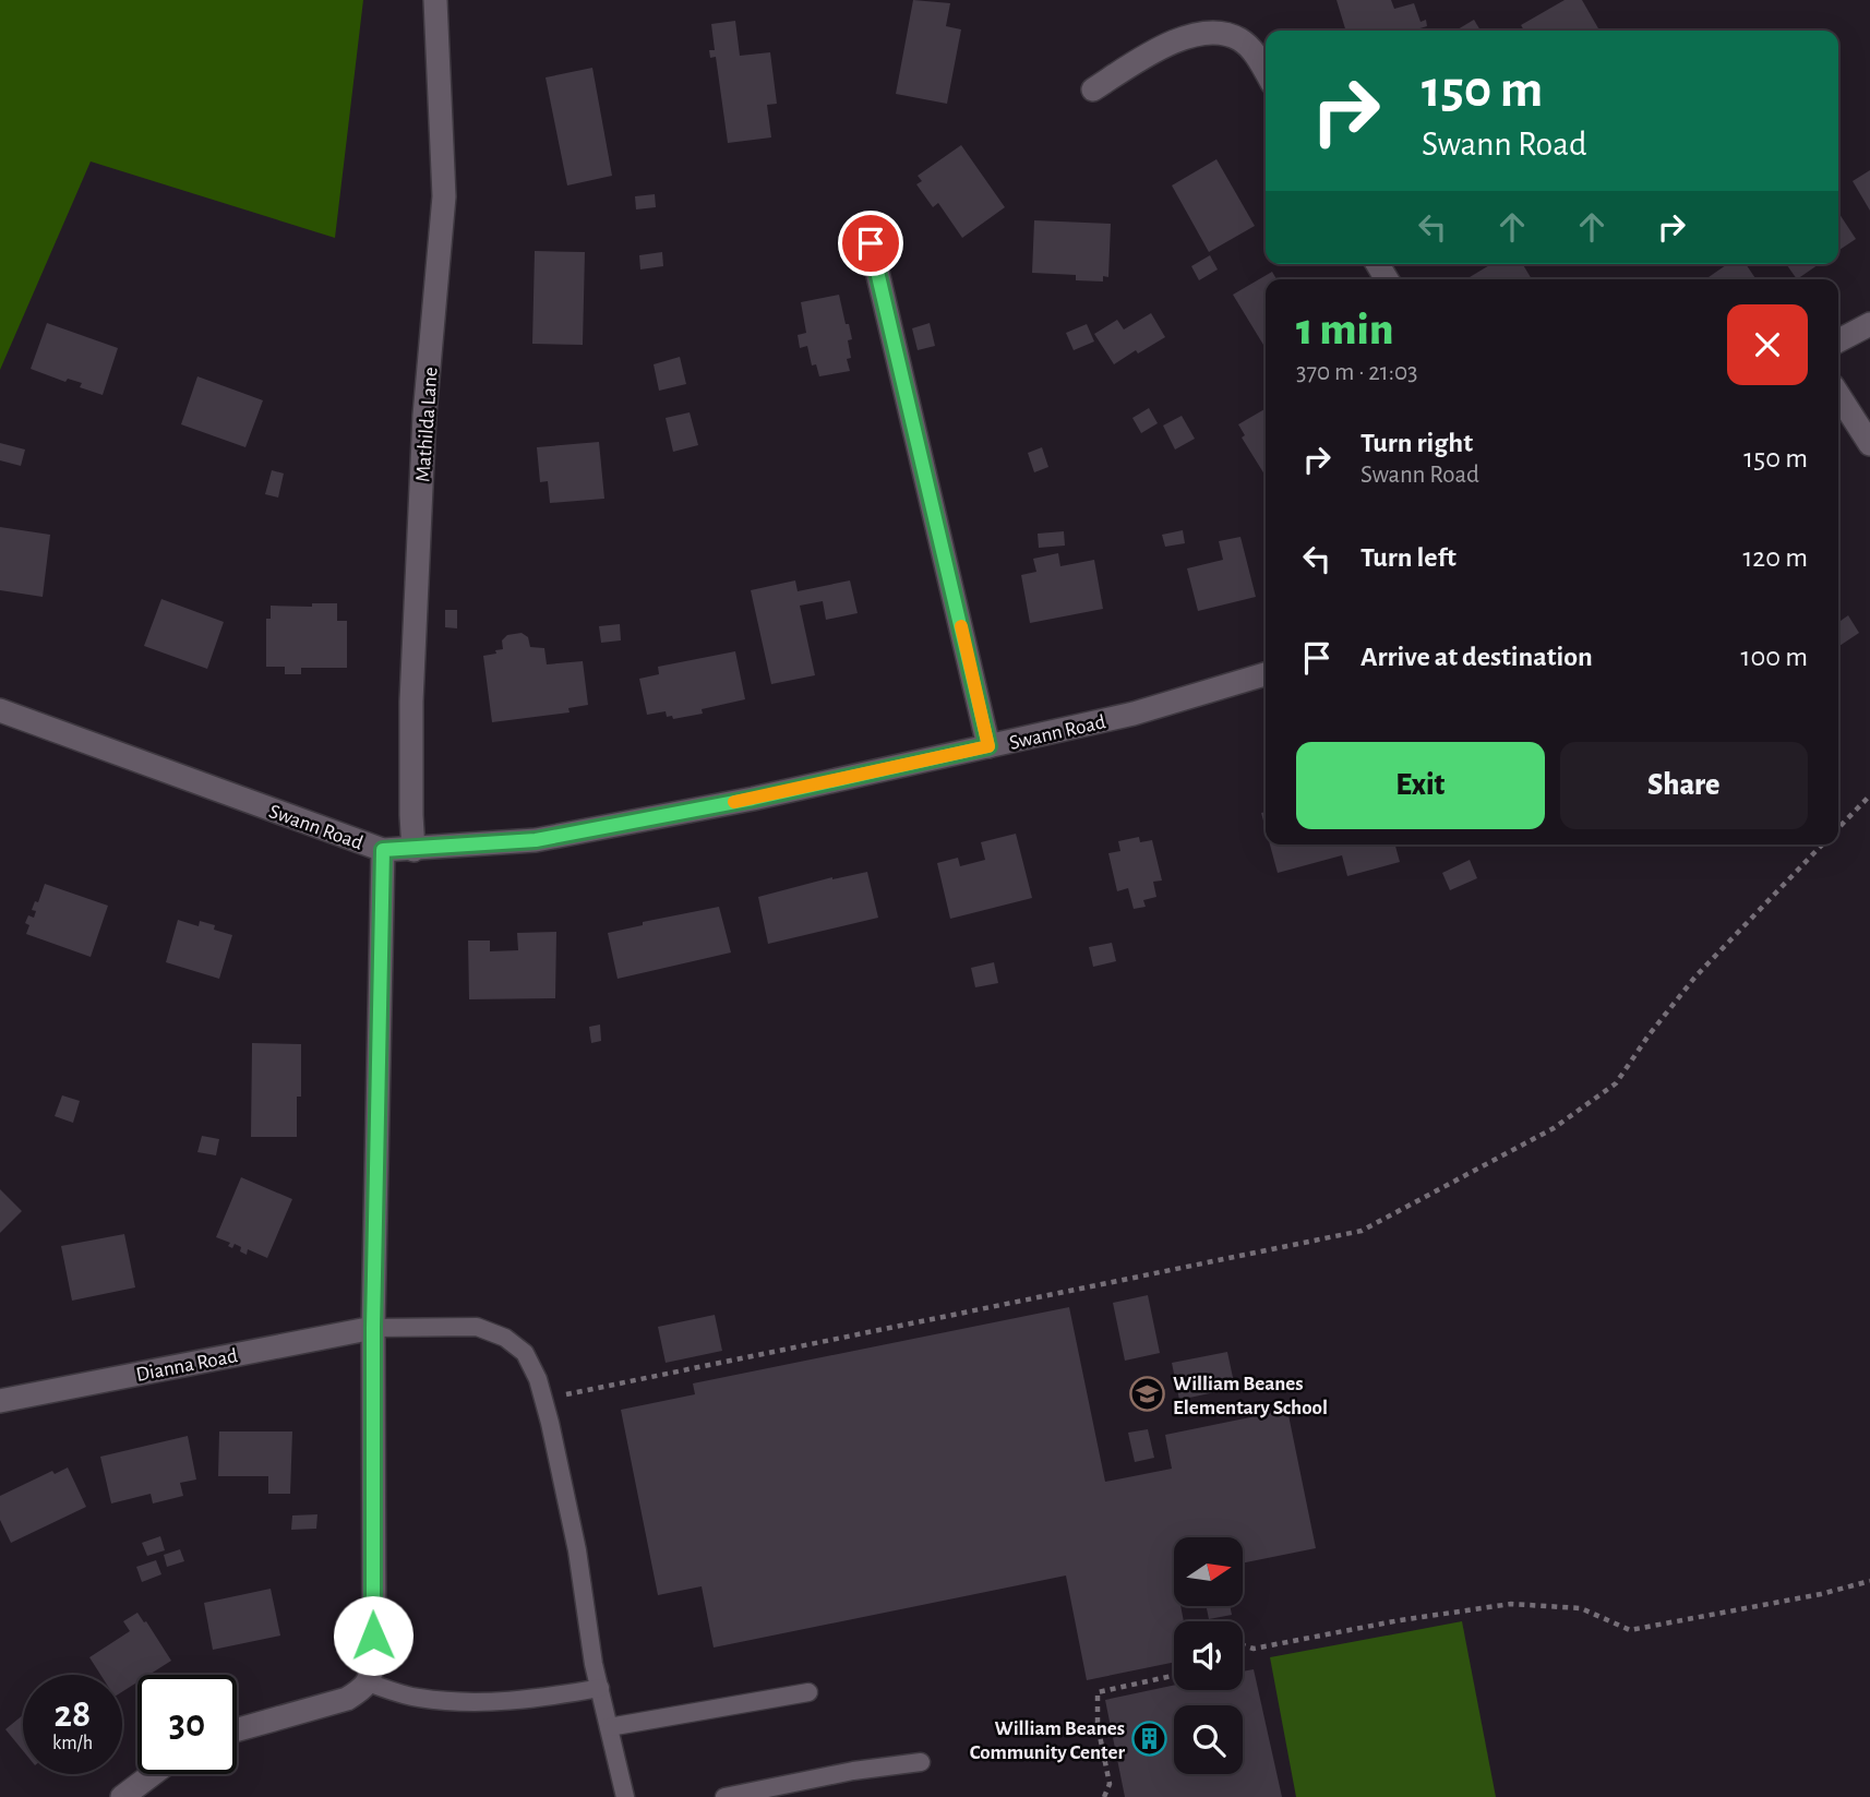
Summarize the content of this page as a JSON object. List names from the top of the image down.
{
  "streets": {
    "street": ["Mathilda Lane", "Swann Road", "Dianna Road"]
  },
  "crossings": [
    ["Mathilda Lane", "Swann Road"]
  ],
  "places": {
    "school or university": ["William Beanes Elementary School"],
    "building": ["William Beanes Community Center"]
  },
  "north": "right",
  "page": {
    "turn": ["150 m", "Swann Road"],
    "heading": ["1 min", "370 m · 21:03"],
    "list": [
      {
        "name": "Turn right",
        "note": "Swann Road",
        "value": "150 m"
      },
      {
        "name": "Turn left",
        "value": "120 m"
      },
      {
        "name": "Arrive at destination",
        "value": "100 m"
      }
    ],
    "buttons": ["Exit", "Share"],
    "speed": "28 km/h",
    "limit": "30"
  }
}
